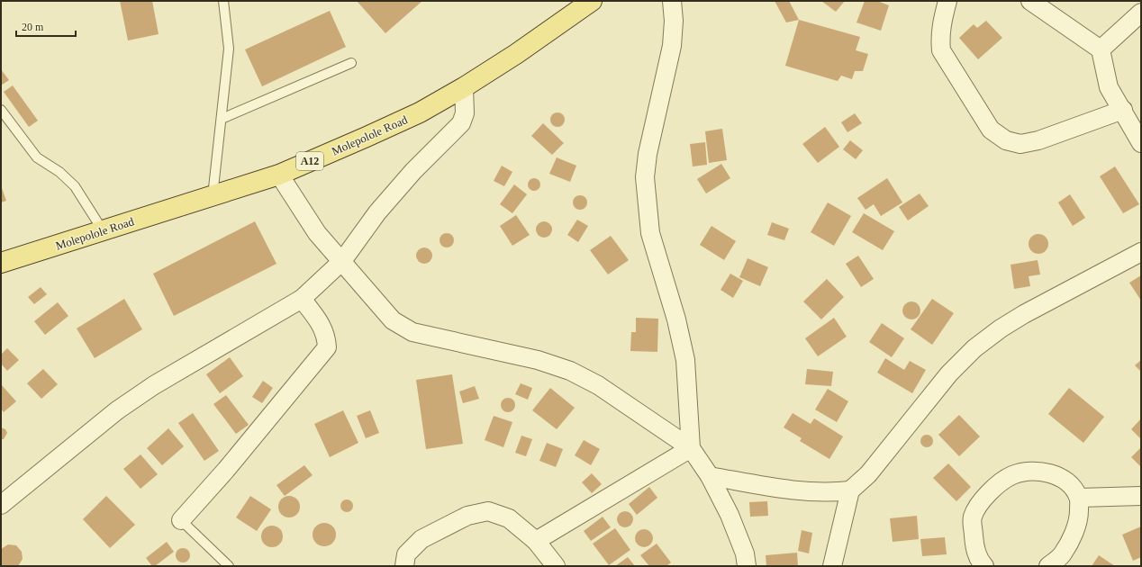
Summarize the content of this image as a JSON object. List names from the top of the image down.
{
  "streets": {
    "main road": ["Molepolole Road", "A12"]
  },
  "scale_bar": "20 m"
}
